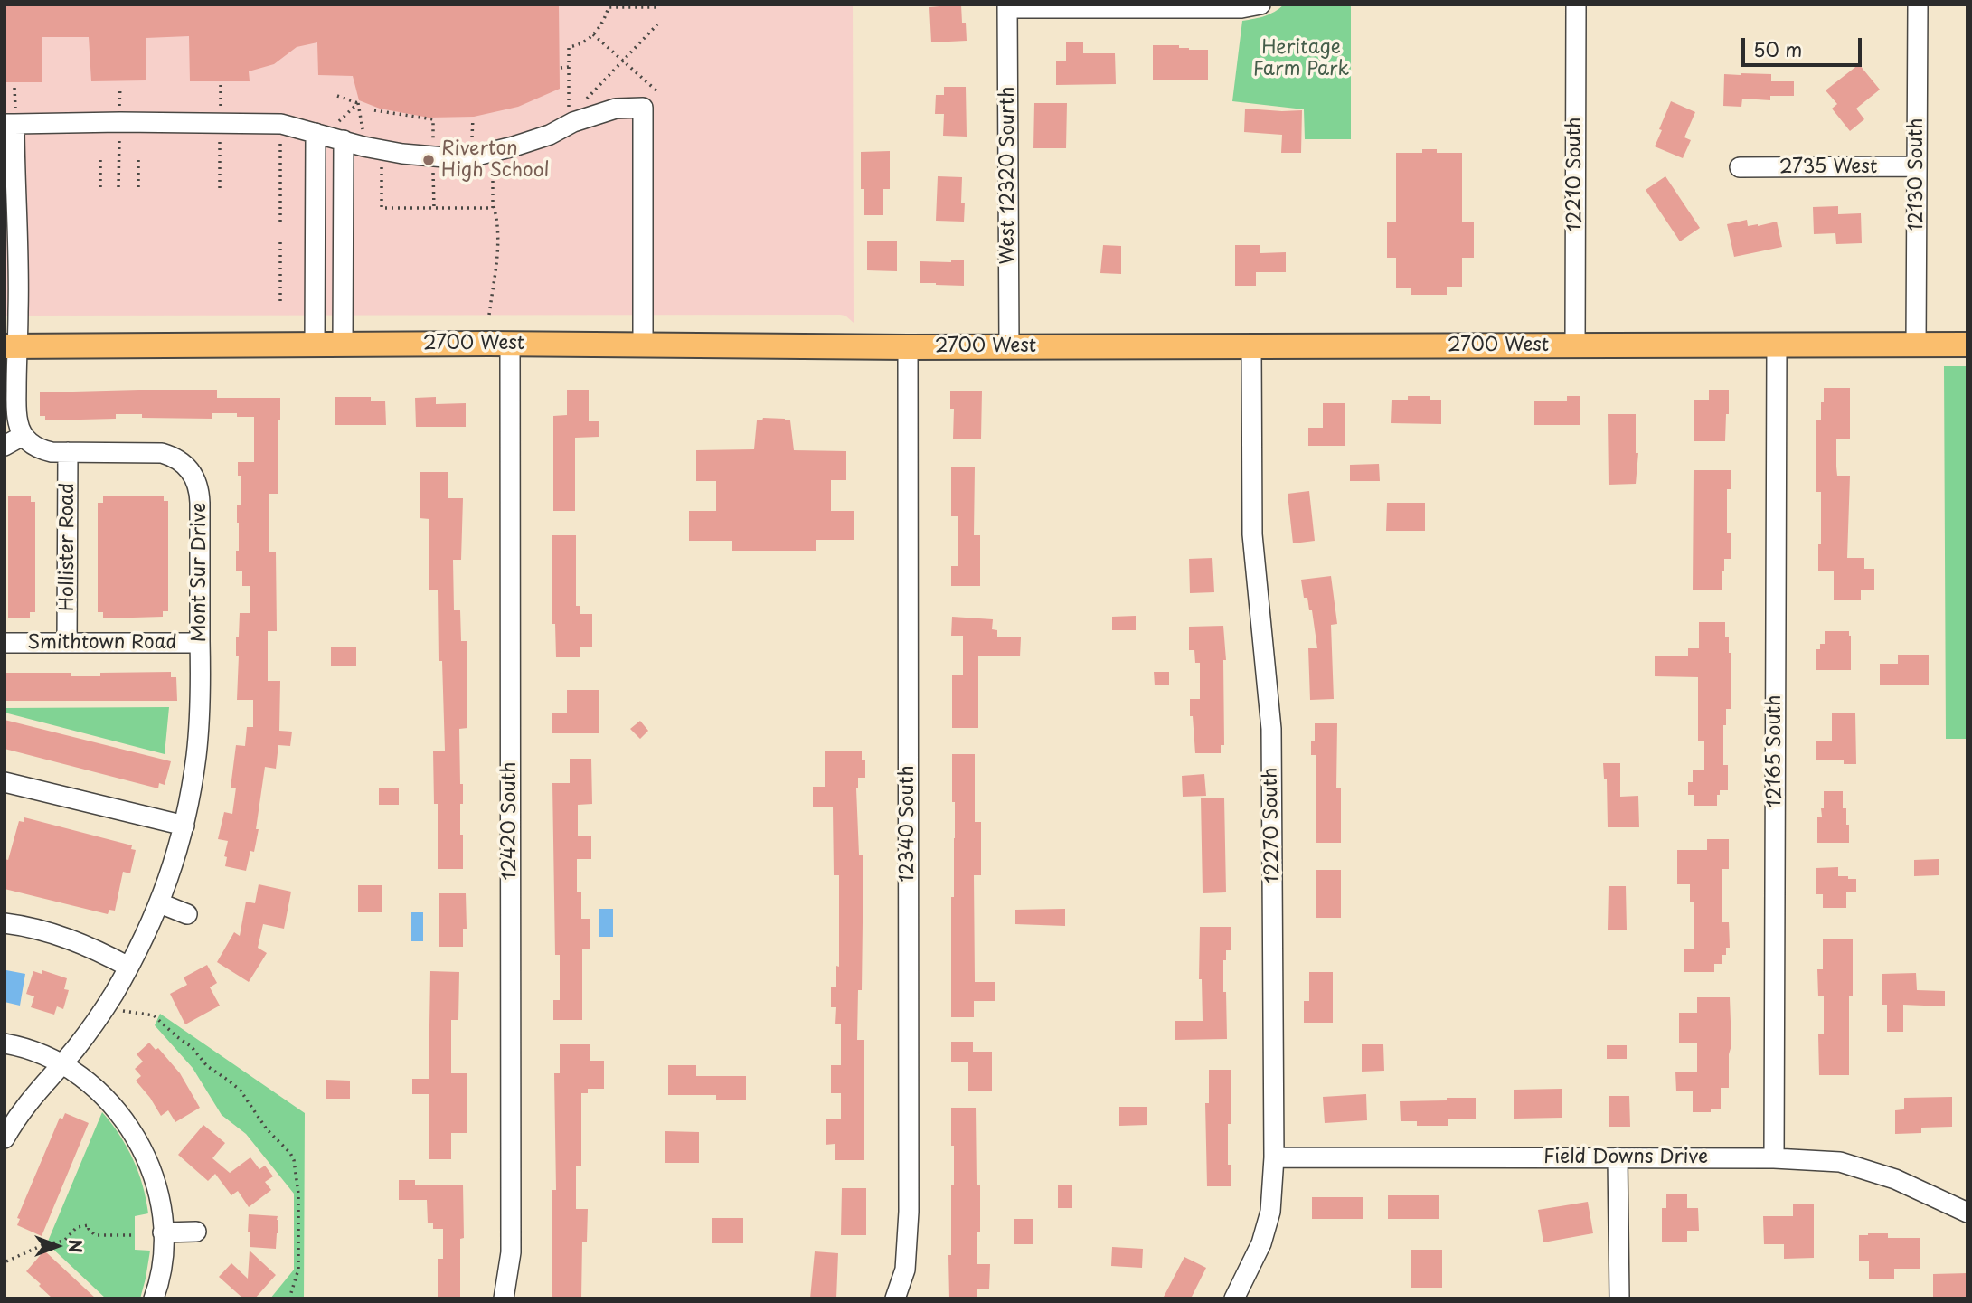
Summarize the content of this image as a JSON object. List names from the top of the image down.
{
  "streets": {
    "main road": ["2700 West"],
    "street": [
      "2735 West",
      "12210 South",
      "12130 South",
      "West 12320 Sourth",
      "Hollister Road",
      "Mont Sur Drive",
      "Smithtown Road",
      "12165 South",
      "12420 South",
      "12340 South",
      "12270 South",
      "Field Downs Drive"
    ]
  },
  "crossings": [
    ["2735 West", "12130 South"],
    ["12210 South", "2700 West"],
    ["12130 South", "2700 West"],
    ["West 12320 Sourth", "2700 West"],
    ["2700 West", "12165 South"],
    ["2700 West", "12420 South"],
    ["2700 West", "12340 South"],
    ["2700 West", "12270 South"],
    ["Hollister Road", "Mont Sur Drive"],
    ["Hollister Road", "Smithtown Road"],
    ["Mont Sur Drive", "Smithtown Road"],
    ["12165 South", "Field Downs Drive"],
    ["12270 South", "Field Downs Drive"]
  ],
  "parks": ["Heritage Farm Park"],
  "places": ["Riverton High School"],
  "scale_bar": "50 m",
  "north": "right"
}
